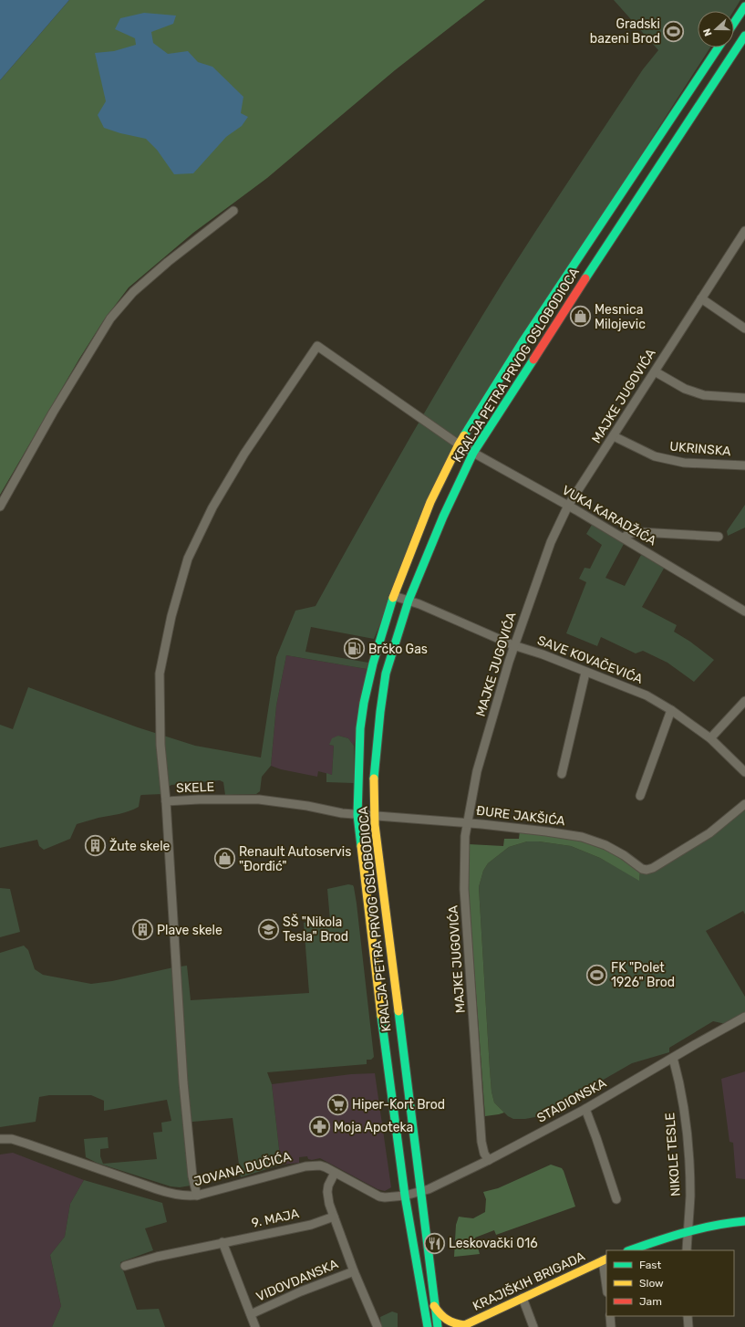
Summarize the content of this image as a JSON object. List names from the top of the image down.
{
  "streets": {
    "main road": ["KRALJA PETRA PRVOG OSLOBODIOCA", "KRAJIŠKIH BRIGADA"],
    "street": [
      "MAJKE JUGOVIĆA",
      "UKRINSKA",
      "VUKA KARADŽIĆA",
      "SAVE KOVAČEVIĆA",
      "SKELE",
      "ĐURE JAKŠIĆA",
      "STADIONSKA",
      "NIKOLE TESLE",
      "JOVANA DUČIĆA",
      "9. MAJA",
      "VIDOVDANSKA"
    ]
  },
  "crossings": [
    ["KRALJA PETRA PRVOG OSLOBODIOCA", "VUKA KARADŽIĆA"],
    ["KRALJA PETRA PRVOG OSLOBODIOCA", "SAVE KOVAČEVIĆA"],
    ["KRALJA PETRA PRVOG OSLOBODIOCA", "SKELE"],
    ["KRALJA PETRA PRVOG OSLOBODIOCA", "ĐURE JAKŠIĆA"],
    ["KRALJA PETRA PRVOG OSLOBODIOCA", "STADIONSKA"],
    ["KRALJA PETRA PRVOG OSLOBODIOCA", "JOVANA DUČIĆA"],
    ["MAJKE JUGOVIĆA", "UKRINSKA"],
    ["MAJKE JUGOVIĆA", "VUKA KARADŽIĆA"],
    ["MAJKE JUGOVIĆA", "SAVE KOVAČEVIĆA"],
    ["MAJKE JUGOVIĆA", "ĐURE JAKŠIĆA"],
    ["MAJKE JUGOVIĆA", "STADIONSKA"],
    ["VUKA KARADŽIĆA", "SKELE"],
    ["SKELE", "ĐURE JAKŠIĆA"],
    ["SKELE", "JOVANA DUČIĆA"],
    ["STADIONSKA", "NIKOLE TESLE"],
    ["STADIONSKA", "JOVANA DUČIĆA"],
    ["JOVANA DUČIĆA", "VIDOVDANSKA"],
    ["9. MAJA", "VIDOVDANSKA"]
  ],
  "places": {
    "sports": ["Gradski bazeni Brod", "FK \"Polet 1926\" Brod"],
    "shop": ["Mesnica Milojevic", "Renault Autoservis \"Đorđić\""],
    "fuel station": ["Brčko Gas"],
    "building": ["Žute skele", "Plave skele"],
    "school or university": ["SŠ \"Nikola Tesla\" Brod"],
    "supermarket": ["Hiper-Kort Brod"],
    "pharmacy": ["Moja Apoteka"],
    "restaurant": ["Leskovački 016"]
  },
  "legend": ["Fast", "Slow", "Jam"],
  "north": "left"
}
